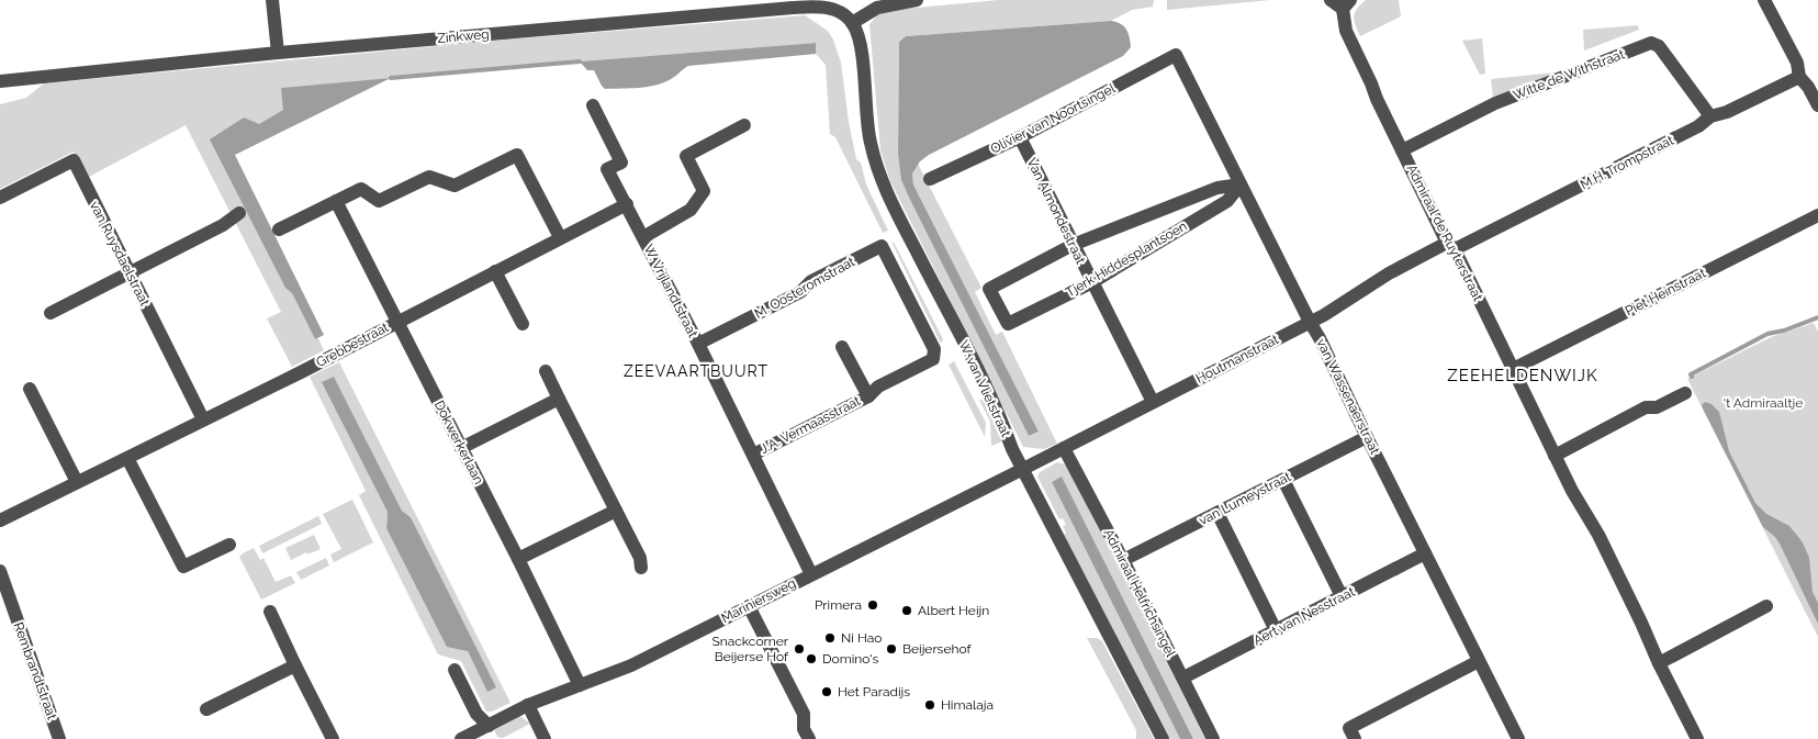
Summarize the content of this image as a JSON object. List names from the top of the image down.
{
  "streets": {
    "street": [
      "Zinkweg",
      "Witte de Withstraat",
      "Olivier van Noortsingel",
      "M.H. Trompstraat",
      "Van Almondestraat",
      "Admiraal de Ruyterstraat",
      "van Ruysdaelstraat",
      "Tjerk Hiddesplantsoen",
      "M. Oosteromstraat",
      "W. Vrijlandtstraat",
      "Piet Heinstraat",
      "Grebbestraat",
      "Houtmanstraat",
      "W. van Vlietstraat",
      "van Wassenaerstraat",
      "J.A. Vermaasstraat",
      "Dokwerkerlaan",
      "van Lumeystraat",
      "Admiraal Helfrichsingel",
      "Mariniersweg",
      "Aert van Nesstraat",
      "Rembrandtstraat"
    ]
  },
  "crossings": [
    ["Zinkweg", "W. van Vlietstraat"],
    ["Witte de Withstraat", "M.H. Trompstraat"],
    ["Witte de Withstraat", "Admiraal de Ruyterstraat"],
    ["Olivier van Noortsingel", "Van Almondestraat"],
    ["Olivier van Noortsingel", "van Wassenaerstraat"],
    ["M.H. Trompstraat", "Admiraal de Ruyterstraat"],
    ["M.H. Trompstraat", "Houtmanstraat"],
    ["Van Almondestraat", "Tjerk Hiddesplantsoen"],
    ["Van Almondestraat", "Houtmanstraat"],
    ["Admiraal de Ruyterstraat", "Piet Heinstraat"],
    ["Admiraal de Ruyterstraat", "Houtmanstraat"],
    ["van Ruysdaelstraat", "Grebbestraat"],
    ["Tjerk Hiddesplantsoen", "van Wassenaerstraat"],
    ["M. Oosteromstraat", "W. Vrijlandtstraat"],
    ["M. Oosteromstraat", "J.A. Vermaasstraat"],
    ["W. Vrijlandtstraat", "Grebbestraat"],
    ["W. Vrijlandtstraat", "J.A. Vermaasstraat"],
    ["W. Vrijlandtstraat", "Mariniersweg"],
    ["Grebbestraat", "Dokwerkerlaan"],
    ["Houtmanstraat", "W. van Vlietstraat"],
    ["Houtmanstraat", "van Wassenaerstraat"],
    ["Houtmanstraat", "Admiraal Helfrichsingel"],
    ["Houtmanstraat", "Mariniersweg"],
    ["W. van Vlietstraat", "Mariniersweg"],
    ["van Wassenaerstraat", "van Lumeystraat"],
    ["van Wassenaerstraat", "Aert van Nesstraat"],
    ["Dokwerkerlaan", "Mariniersweg"],
    ["van Lumeystraat", "Admiraal Helfrichsingel"],
    ["Admiraal Helfrichsingel", "Aert van Nesstraat"]
  ],
  "districts": ["ZEEVAARTBUURT", "ZEEHELDENWIJK"],
  "parks": ["'t Admiraaltje"],
  "places": [
    "Primera",
    "Albert Heijn",
    "Ni Hao",
    "Snackcorner Beijerse Hof",
    "Beijersehof",
    "Domino's",
    "Het Paradijs",
    "Himalaja"
  ]
}
